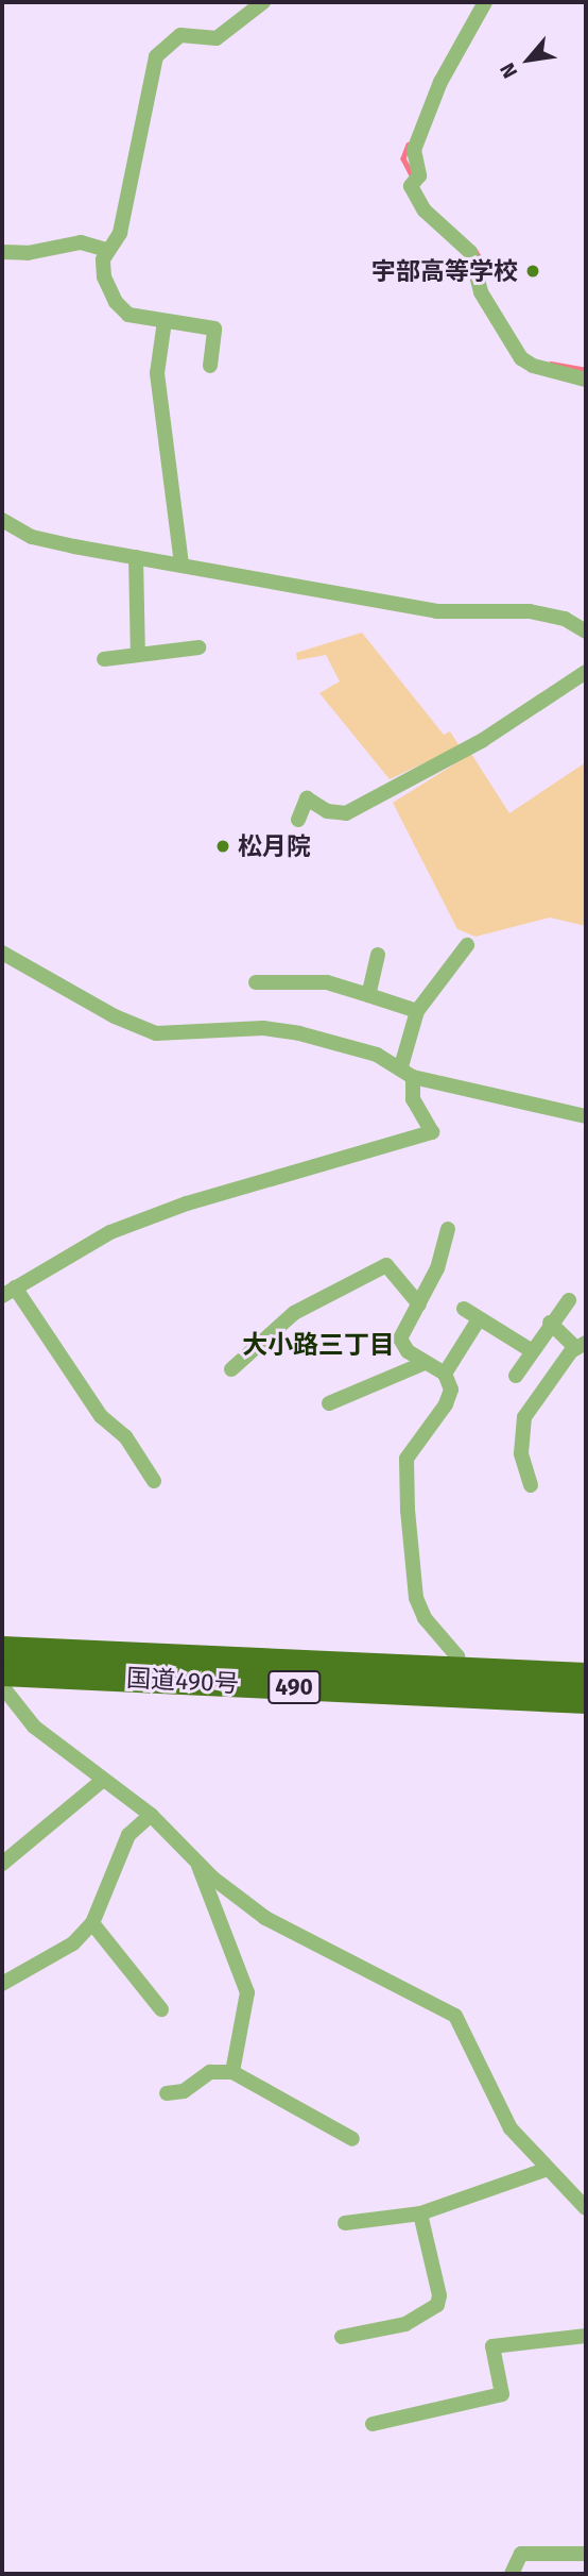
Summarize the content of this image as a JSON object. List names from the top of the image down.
{
  "streets": {
    "highway": ["国道490号", "490"]
  },
  "districts": ["大小路三丁目"],
  "places": ["宇部高等学校", "松月院"],
  "north": "bottom left"
}
